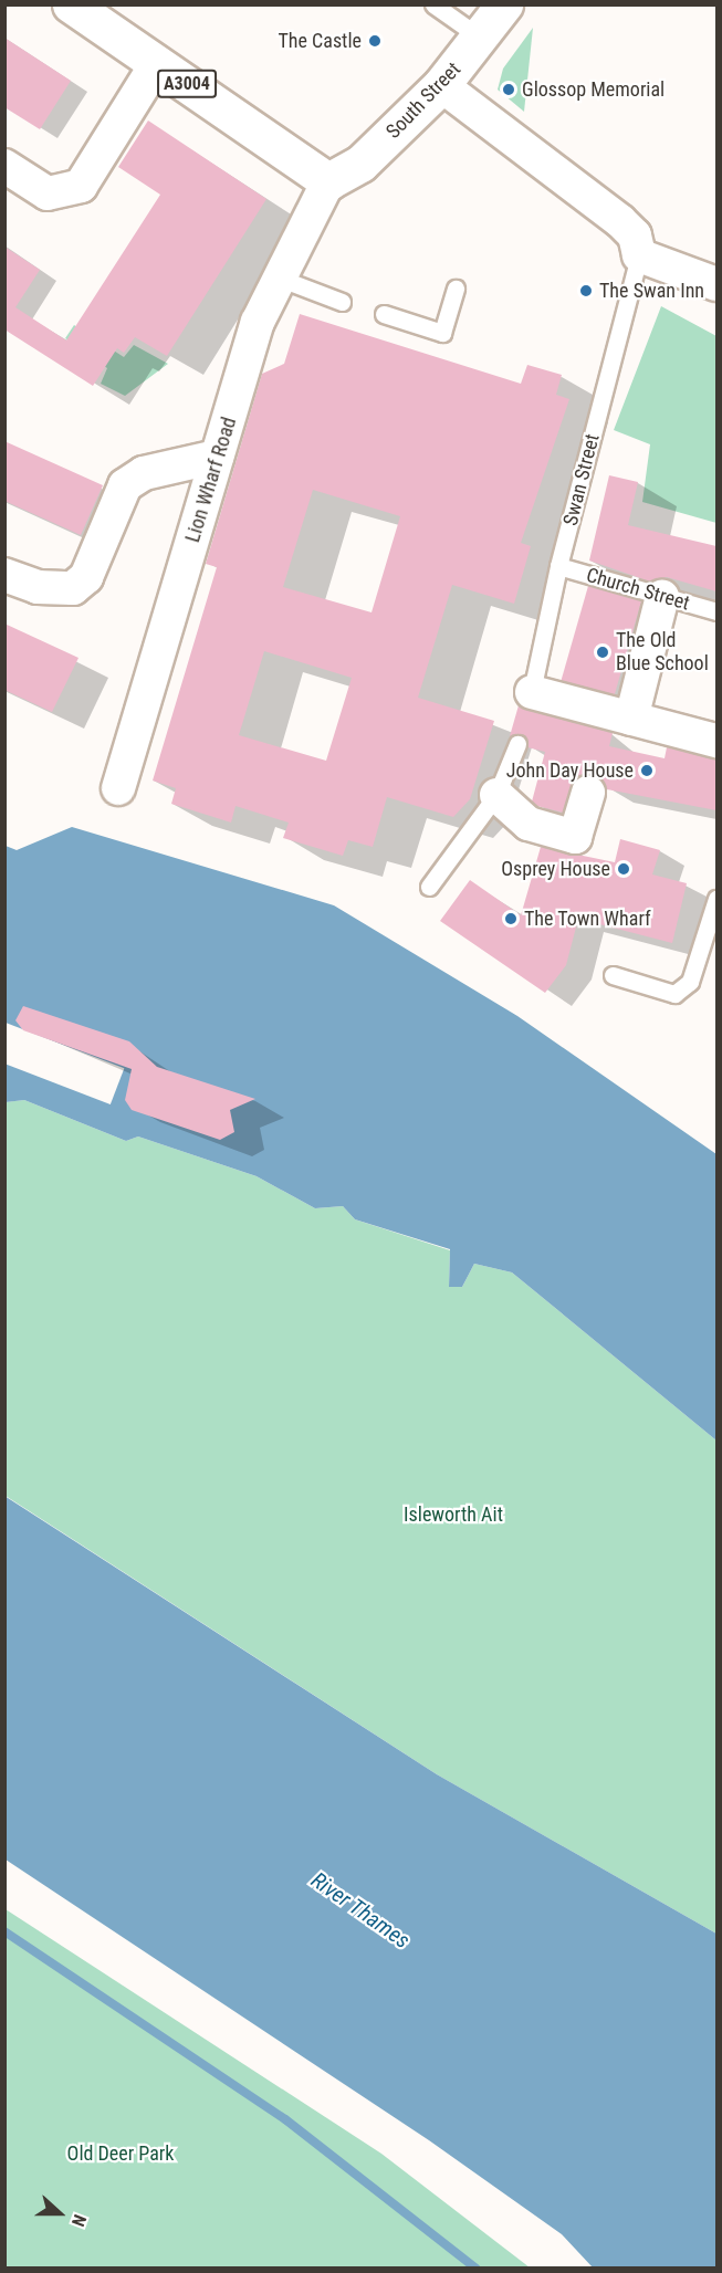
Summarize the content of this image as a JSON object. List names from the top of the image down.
{
  "streets": {
    "main road": ["A3004", "South Street"],
    "street": ["Lion Wharf Road"],
    "lane": ["Swan Street", "Church Street"]
  },
  "crossings": [
    ["A3004", "South Street"],
    ["A3004", "Lion Wharf Road"],
    ["South Street", "Lion Wharf Road"],
    ["Swan Street", "Church Street"]
  ],
  "water": ["River Thames"],
  "parks": ["Isleworth Ait", "Old Deer Park"],
  "places": [
    "The Castle",
    "Glossop Memorial",
    "The Swan Inn",
    "The Old Blue School",
    "John Day House",
    "Osprey House",
    "The Town Wharf"
  ],
  "north": "right"
}
